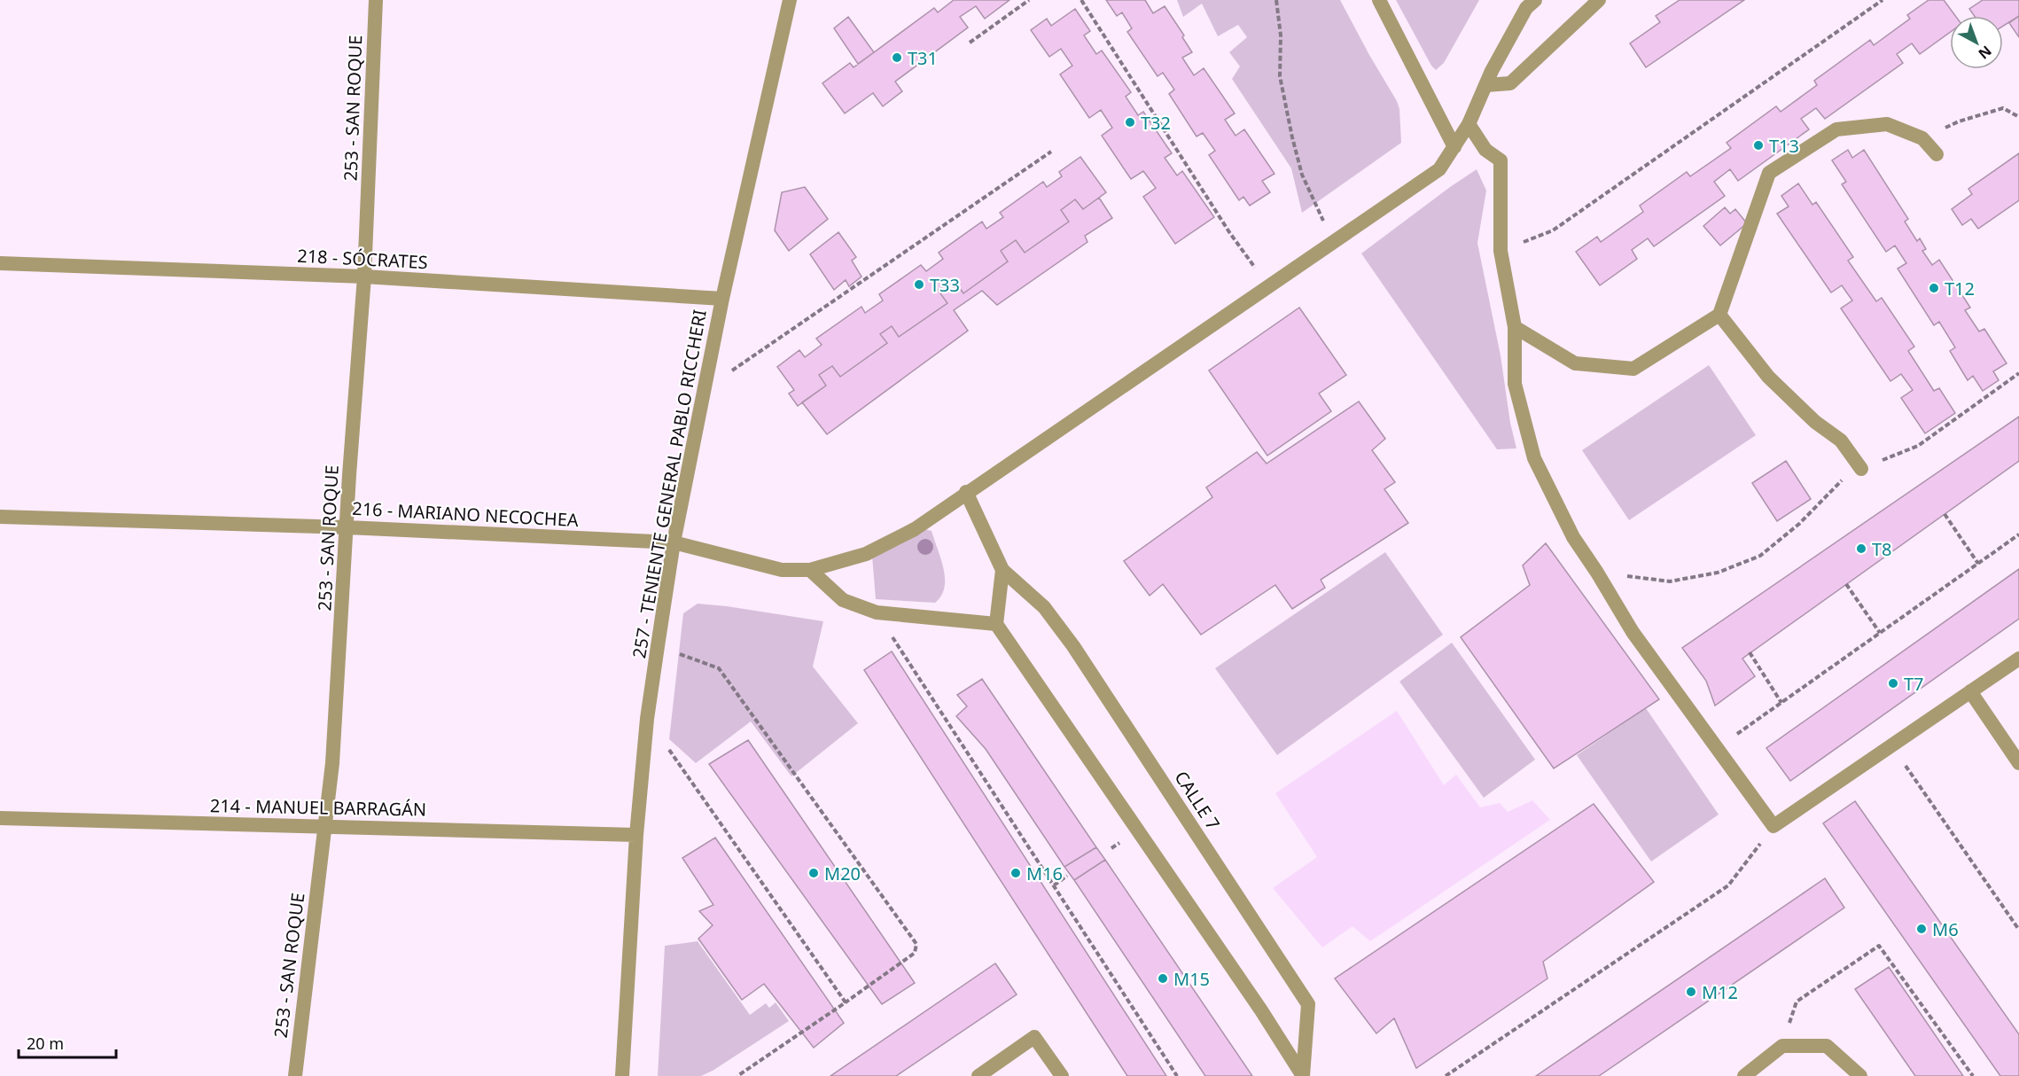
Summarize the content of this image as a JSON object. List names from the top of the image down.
{
  "streets": {
    "street": [
      "253 - SAN ROQUE",
      "218 - SÓCRATES",
      "257 - TENIENTE GENERAL PABLO RICCHERI",
      "216 - MARIANO NECOCHEA",
      "CALLE 7",
      "214 - MANUEL BARRAGÁN"
    ]
  },
  "crossings": [
    ["253 - SAN ROQUE", "218 - SÓCRATES"],
    ["253 - SAN ROQUE", "216 - MARIANO NECOCHEA"],
    ["253 - SAN ROQUE", "214 - MANUEL BARRAGÁN"],
    ["218 - SÓCRATES", "257 - TENIENTE GENERAL PABLO RICCHERI"],
    ["257 - TENIENTE GENERAL PABLO RICCHERI", "216 - MARIANO NECOCHEA"],
    ["257 - TENIENTE GENERAL PABLO RICCHERI", "214 - MANUEL BARRAGÁN"],
    ["216 - MARIANO NECOCHEA", "CALLE 7"]
  ],
  "places": [
    "T31",
    "T32",
    "T13",
    "T33",
    "T12",
    "T8",
    "T7",
    "M20",
    "M16",
    "M6",
    "M15",
    "M12"
  ],
  "scale_bar": "20 m",
  "north": "bottom right"
}
